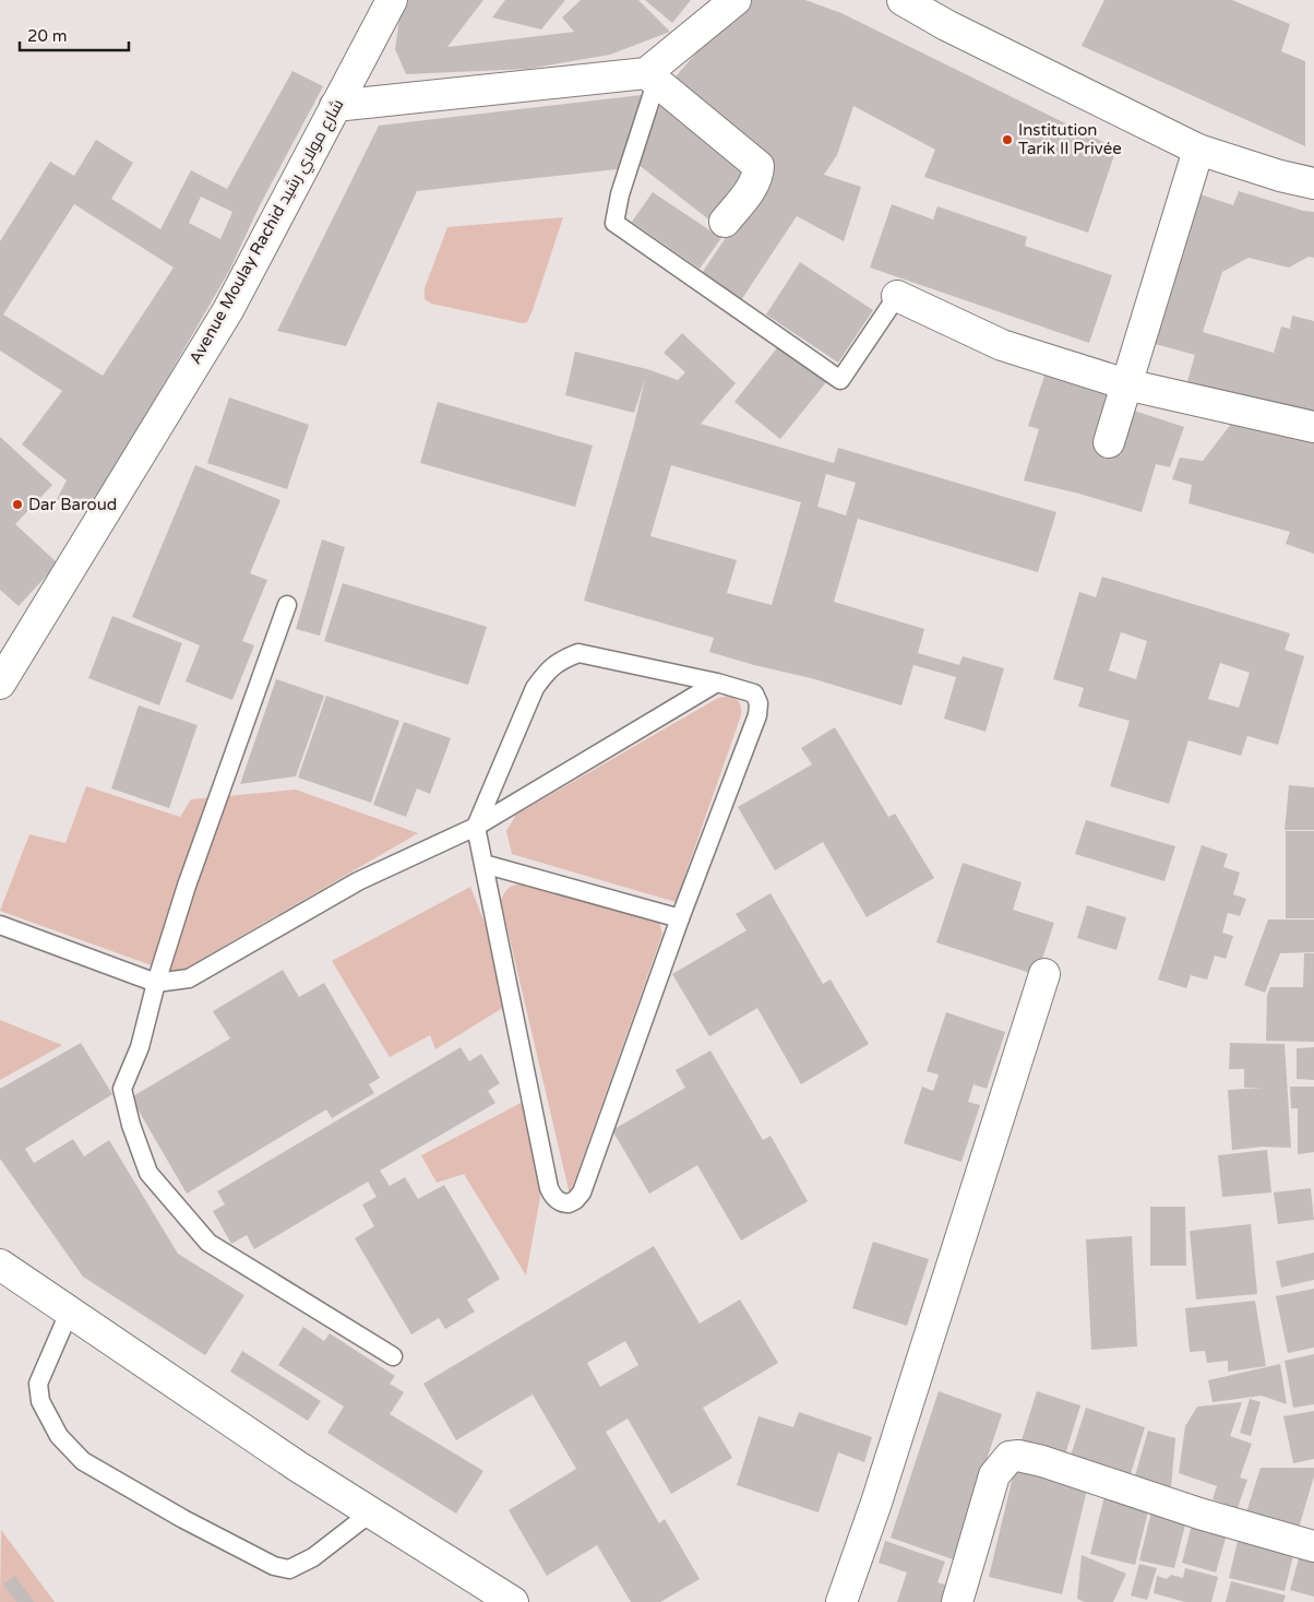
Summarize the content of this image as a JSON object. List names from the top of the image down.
{
  "streets": {
    "street": ["Avenue Moulay Rachid شارع مولاي رشيد"]
  },
  "places": ["Institution Tarik II Privée", "Dar Baroud"],
  "scale_bar": "20 m"
}
